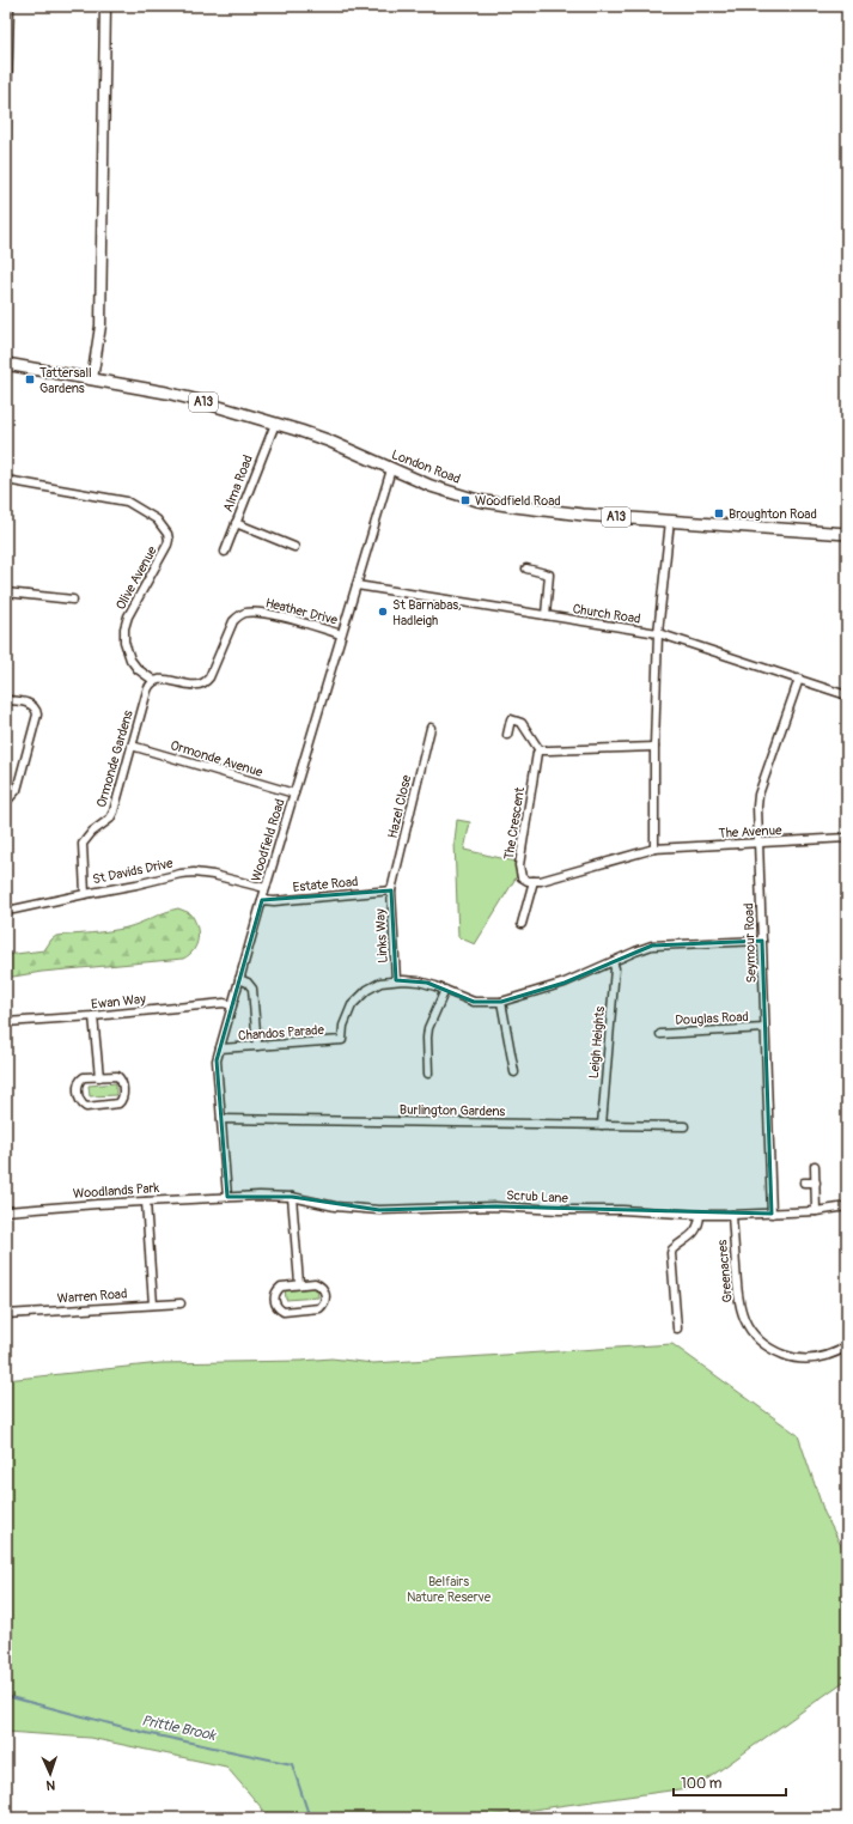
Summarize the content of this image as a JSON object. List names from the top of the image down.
{
  "streets": {
    "main road": ["A13", "London Road"],
    "street": [
      "Alma Road",
      "Olive Avenue",
      "Heather Drive",
      "Church Road",
      "Ormonde Gardens",
      "Ormonde Avenue",
      "Hazel Close",
      "The Crescent",
      "The Avenue",
      "Woodfield Road",
      "St Davids Drive",
      "Estate Road",
      "Links Way",
      "Seymour Road",
      "Ewan Way",
      "Douglas Road",
      "Chandos Parade",
      "Leigh Heights",
      "Burlington Gardens",
      "Woodlands Park",
      "Scrub Lane",
      "Greenacres",
      "Warren Road"
    ]
  },
  "crossings": [
    ["London Road", "Alma Road"],
    ["London Road", "Woodfield Road"],
    ["Olive Avenue", "Heather Drive"],
    ["Olive Avenue", "Ormonde Gardens"],
    ["Heather Drive", "Ormonde Gardens"],
    ["Heather Drive", "Woodfield Road"],
    ["Church Road", "Woodfield Road"],
    ["Church Road", "Seymour Road"],
    ["Ormonde Gardens", "Ormonde Avenue"],
    ["Ormonde Gardens", "St Davids Drive"],
    ["Ormonde Avenue", "Woodfield Road"],
    ["Hazel Close", "Estate Road"],
    ["Hazel Close", "Links Way"],
    ["The Avenue", "Seymour Road"],
    ["Woodfield Road", "St Davids Drive"],
    ["Woodfield Road", "Estate Road"],
    ["Woodfield Road", "Ewan Way"],
    ["Woodfield Road", "Chandos Parade"],
    ["Woodfield Road", "Burlington Gardens"],
    ["Woodfield Road", "Woodlands Park"],
    ["Woodfield Road", "Scrub Lane"],
    ["Estate Road", "Links Way"],
    ["Links Way", "Chandos Parade"],
    ["Seymour Road", "Douglas Road"],
    ["Seymour Road", "Scrub Lane"],
    ["Leigh Heights", "Burlington Gardens"],
    ["Woodlands Park", "Scrub Lane"],
    ["Scrub Lane", "Greenacres"]
  ],
  "water": ["Prittle Brook"],
  "parks": ["Belfairs Nature Reserve"],
  "places": {
    "transit": ["Tattersall Gardens", "Woodfield Road", "Broughton Road"],
    "other": ["St Barnabas, Hadleigh"]
  },
  "scale_bar": "100 m",
  "north": "bottom"
}
